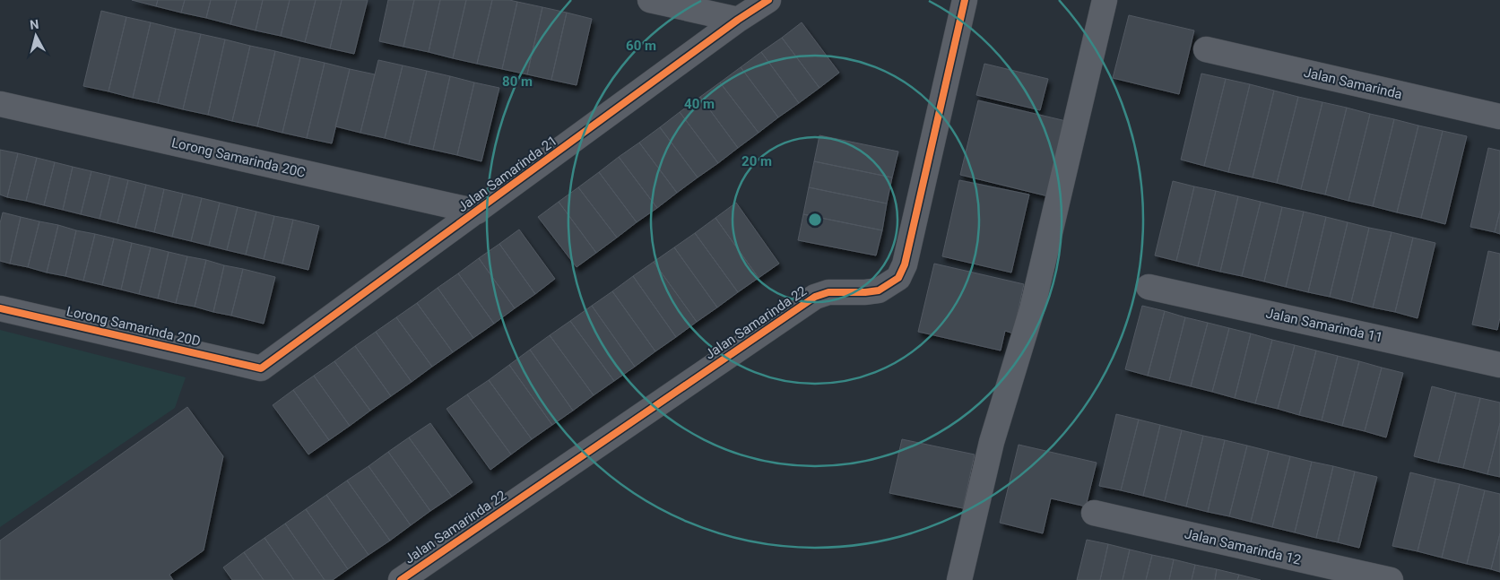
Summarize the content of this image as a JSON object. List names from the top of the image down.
{
  "streets": {
    "street": [
      "Jalan Samarinda",
      "Lorong Samarinda 20C",
      "Jalan Samarinda 21",
      "Jalan Samarinda 22",
      "Jalan Samarinda 11",
      "Lorong Samarinda 20D",
      "Jalan Samarinda 12"
    ]
  },
  "crossings": [
    ["Lorong Samarinda 20C", "Jalan Samarinda 21"],
    ["Jalan Samarinda 21", "Lorong Samarinda 20D"]
  ],
  "north": "top",
  "rings": [
    "60 m",
    "80 m",
    "40 m",
    "20 m"
  ]
}
